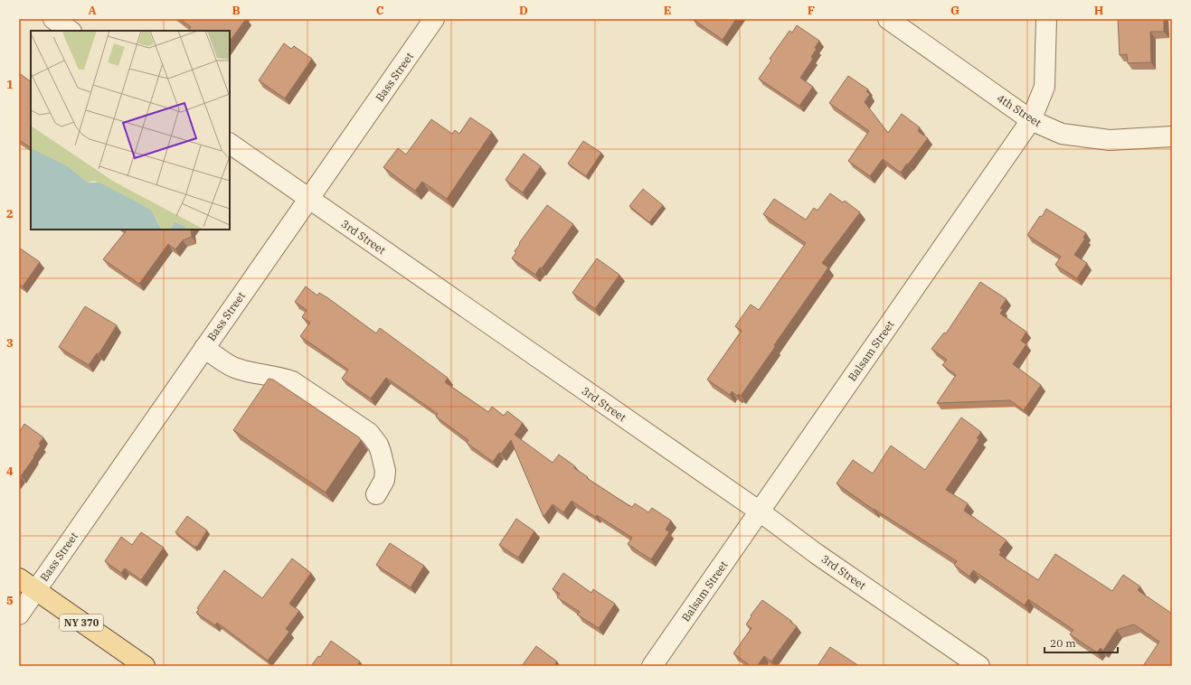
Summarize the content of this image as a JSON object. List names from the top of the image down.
{
  "streets": {
    "main road": ["NY 370"],
    "street": [
      "Bass Street",
      "4th Street",
      "3rd Street",
      "Balsam Street"
    ]
  },
  "crossings": [
    ["Bass Street", "3rd Street"],
    ["Bass Street", "NY 370"],
    ["4th Street", "Balsam Street"],
    ["3rd Street", "Balsam Street"]
  ],
  "scale_bar": "20 m",
  "grid": {
    "columns": [
      "A",
      "B",
      "C",
      "D",
      "E",
      "F",
      "G",
      "H"
    ],
    "rows": [
      "1",
      "2",
      "3",
      "4",
      "5"
    ]
  }
}
